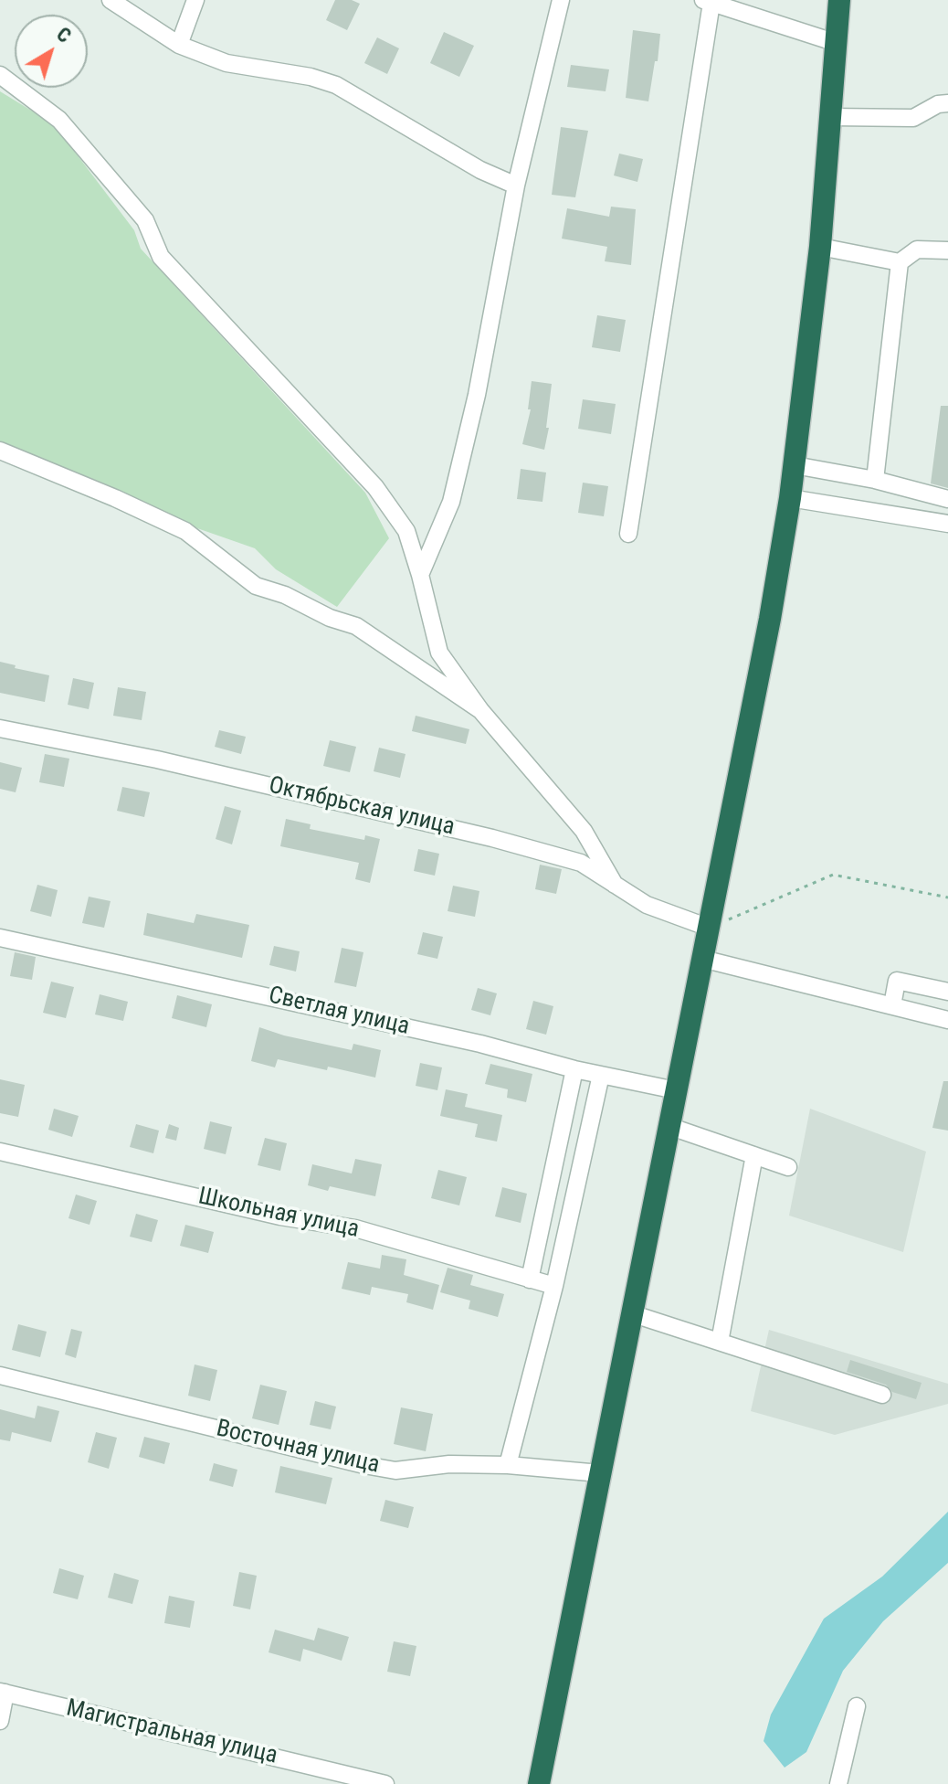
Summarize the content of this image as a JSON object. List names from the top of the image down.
{
  "streets": {
    "street": [
      "Октябрьская улица",
      "Светлая улица",
      "Школьная улица",
      "Восточная улица",
      "Магистральная улица"
    ]
  },
  "north": "top right"
}
